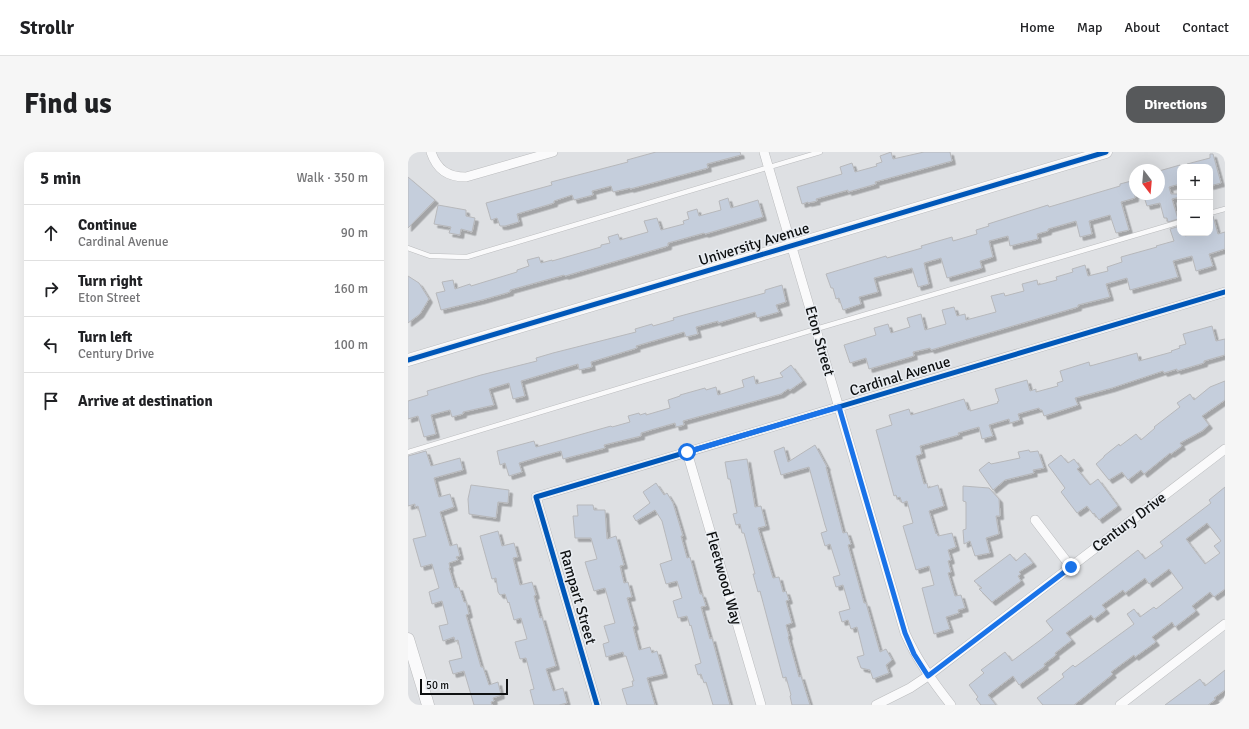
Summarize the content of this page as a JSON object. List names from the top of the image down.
{
  "streets": {
    "street": [
      "University Avenue",
      "Eton Street",
      "Cardinal Avenue",
      "Century Drive",
      "Fleetwood Way",
      "Rampart Street"
    ]
  },
  "crossings": [
    ["University Avenue", "Eton Street"],
    ["Eton Street", "Cardinal Avenue"],
    ["Eton Street", "Century Drive"],
    ["Cardinal Avenue", "Fleetwood Way"],
    ["Cardinal Avenue", "Rampart Street"]
  ],
  "scale_bar": "50 m",
  "north": "bottom",
  "page": {
    "header": "Strollr",
    "nav": [
      "Home",
      "Map",
      "About",
      "Contact"
    ],
    "buttons": "Directions",
    "title": "Find us",
    "heading": ["5 min", "Walk · 350 m"],
    "map_buttons": ["+", "−"],
    "list": [
      ["Continue", "Cardinal Avenue", "90 m"],
      ["Turn right", "Eton Street", "160 m"],
      ["Turn left", "Century Drive", "100 m"],
      "Arrive at destination"
    ],
    "scale": "50 m"
  }
}
